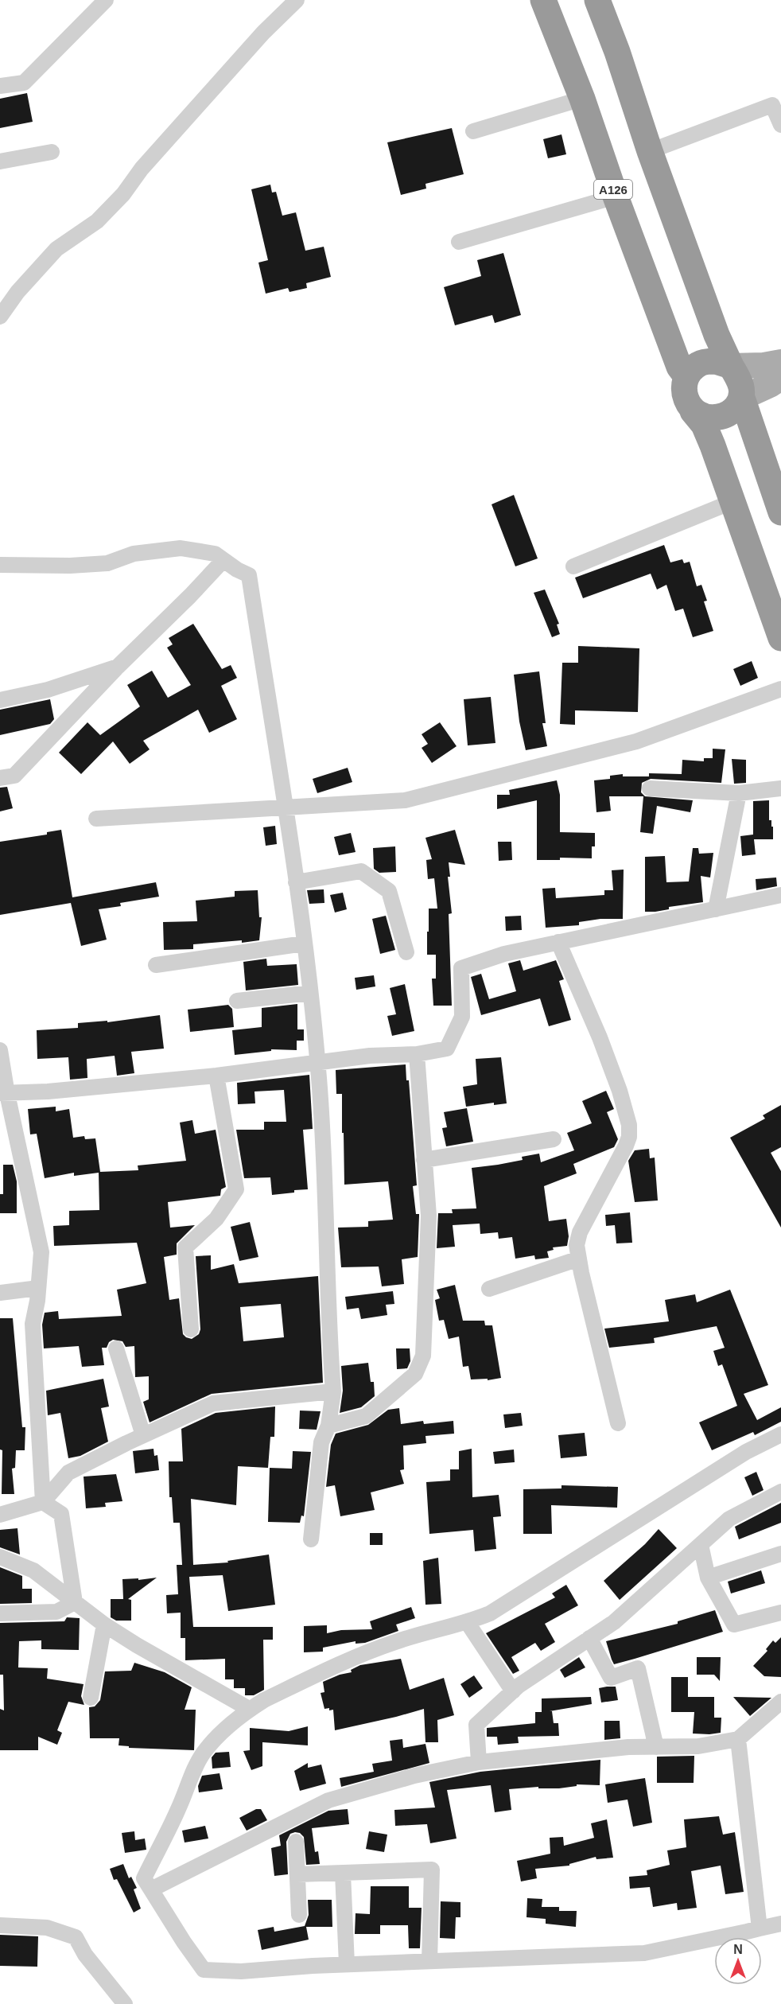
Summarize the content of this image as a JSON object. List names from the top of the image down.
{
  "streets": {
    "highway": ["A126"]
  },
  "north": "top"
}
